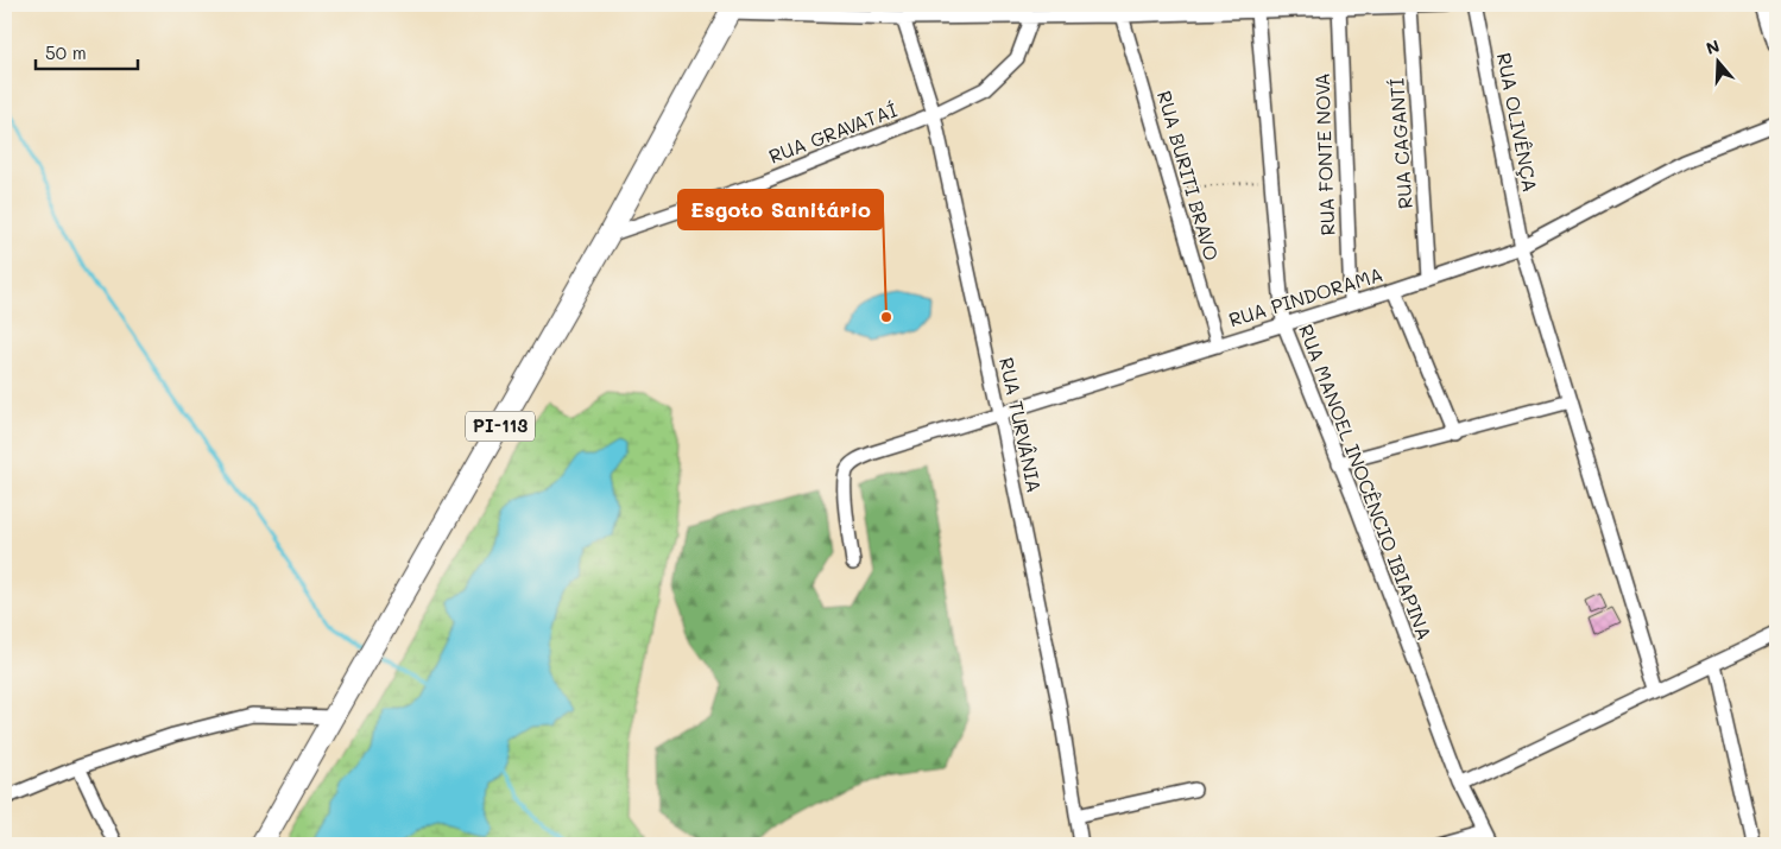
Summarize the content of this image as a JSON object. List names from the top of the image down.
{
  "streets": {
    "main road": ["PI-113"],
    "street": [
      "RUA OLIVÊNÇA",
      "RUA GRAVATAÍ",
      "RUA CAGANTÍ",
      "RUA FONTE NOVA",
      "RUA BURITI BRAVO",
      "RUA PINDORAMA",
      "RUA TURVÂNIA",
      "RUA MANOEL INOCÊNCIO IBIAPINA"
    ]
  },
  "crossings": [
    ["RUA OLIVÊNÇA", "RUA PINDORAMA"],
    ["RUA GRAVATAÍ", "RUA TURVÂNIA"],
    ["RUA GRAVATAÍ", "PI-113"],
    ["RUA CAGANTÍ", "RUA PINDORAMA"],
    ["RUA FONTE NOVA", "RUA PINDORAMA"],
    ["RUA BURITI BRAVO", "RUA PINDORAMA"],
    ["RUA PINDORAMA", "RUA TURVÂNIA"],
    ["RUA PINDORAMA", "RUA MANOEL INOCÊNCIO IBIAPINA"]
  ],
  "places": ["Esgoto Sanitário"],
  "scale_bar": "50 m",
  "north": "top"
}
